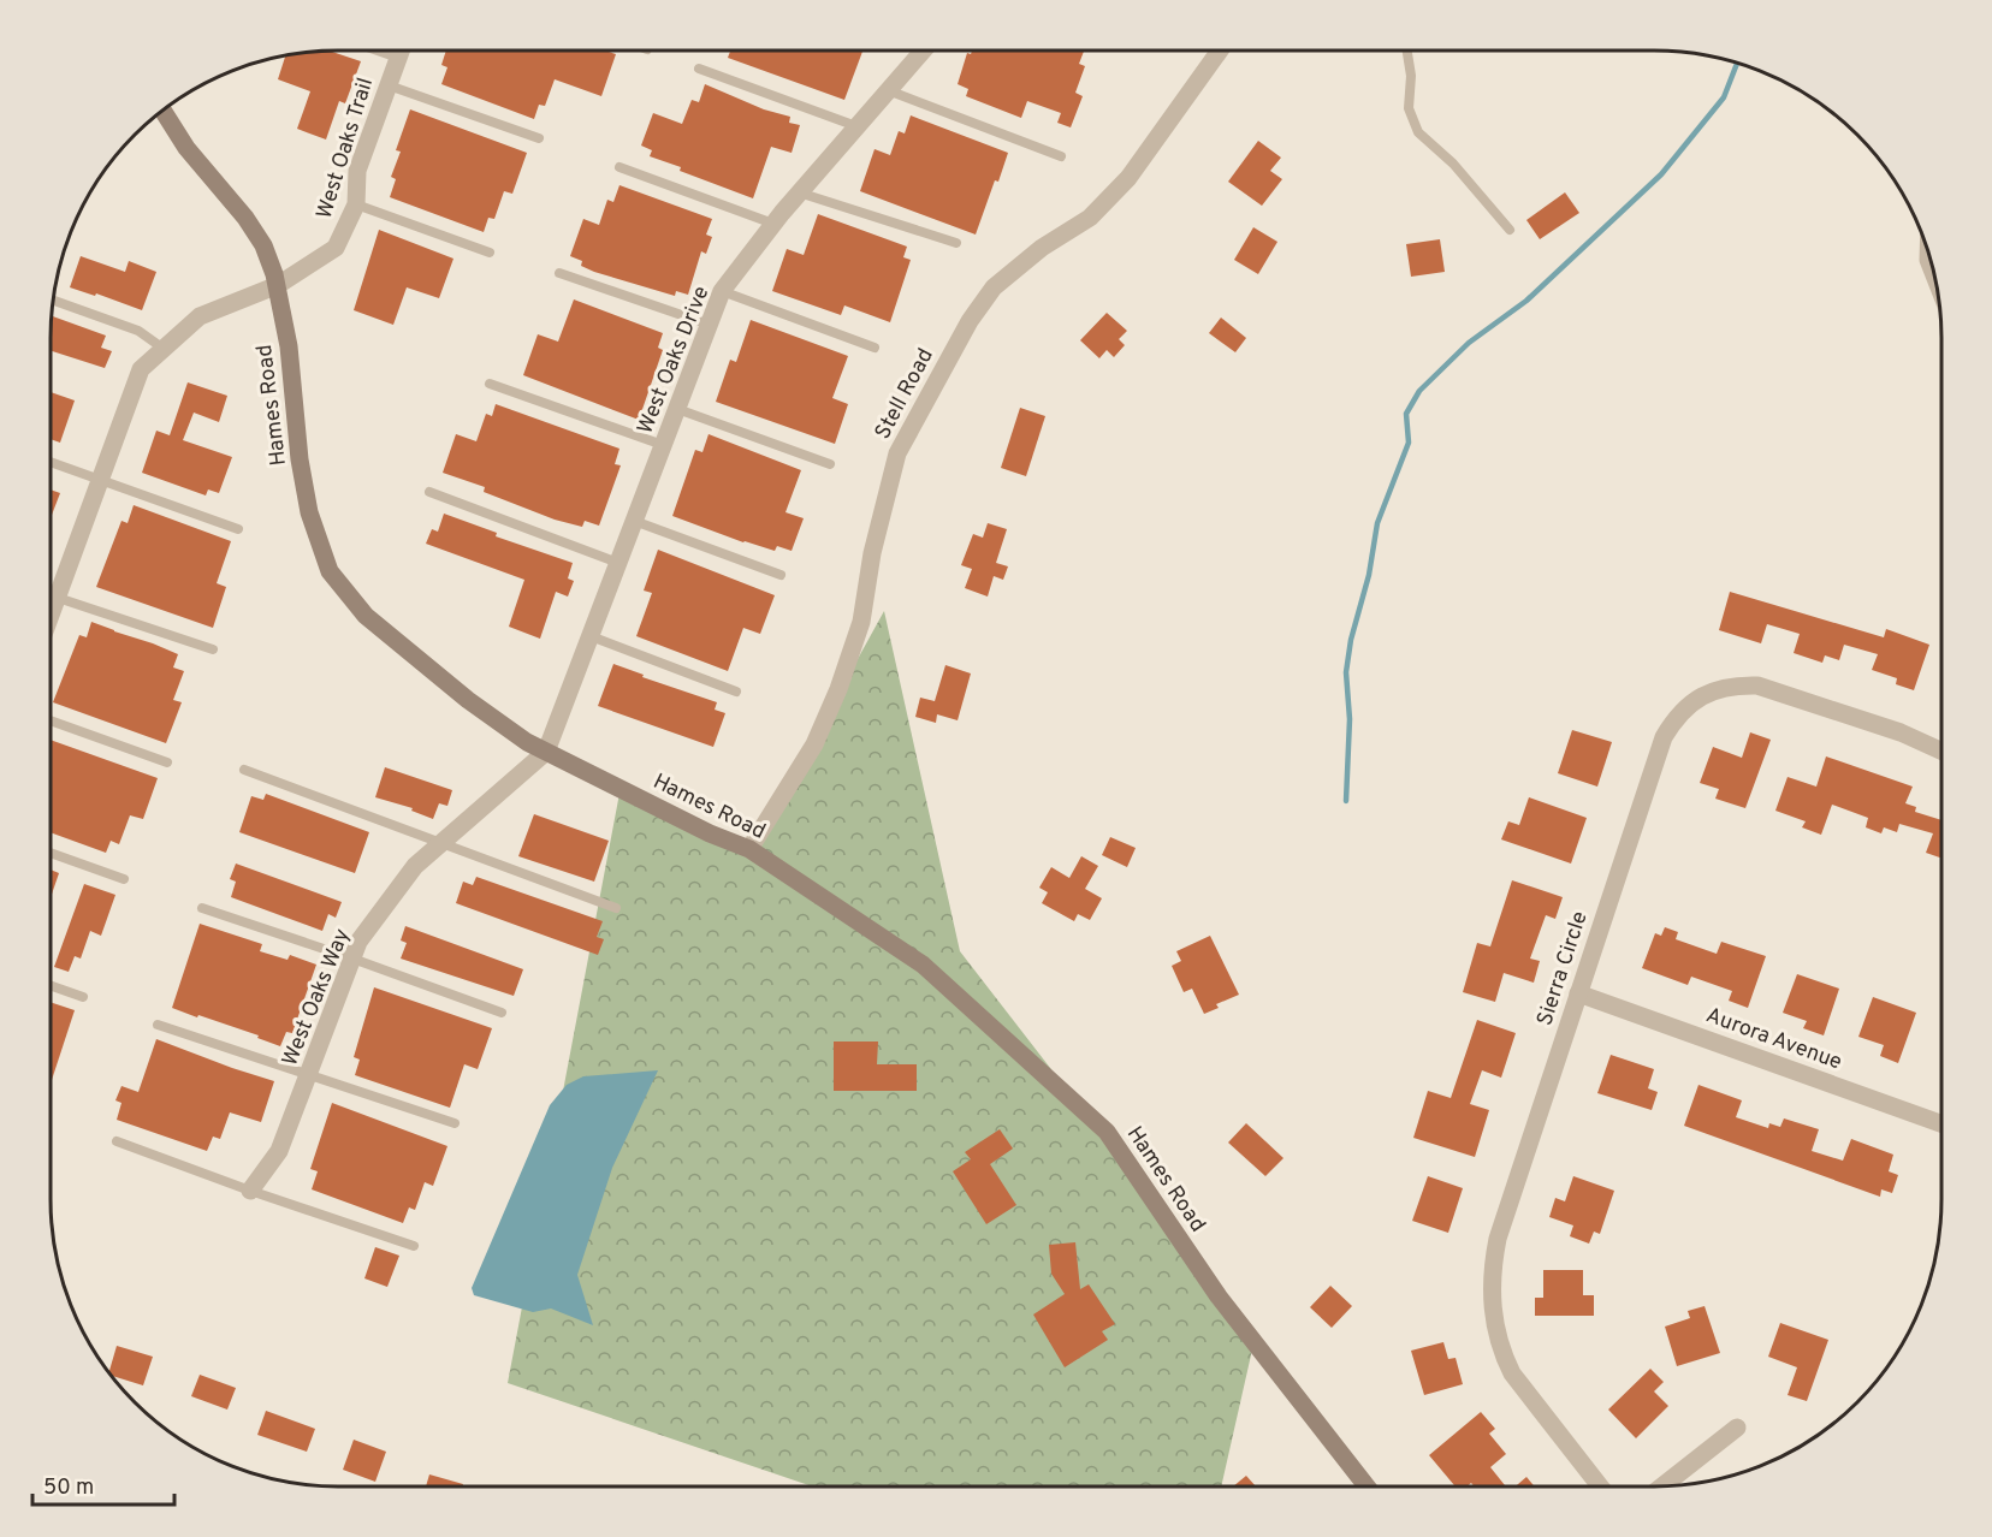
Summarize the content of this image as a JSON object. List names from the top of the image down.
{
  "streets": {
    "street": [
      "West Oaks Trail",
      "West Oaks Drive",
      "Stell Road",
      "Hames Road",
      "Sierra Circle",
      "West Oaks Way",
      "Aurora Avenue"
    ]
  },
  "crossings": [
    ["West Oaks Trail", "Hames Road"],
    ["West Oaks Drive", "Hames Road"],
    ["West Oaks Drive", "West Oaks Way"],
    ["Stell Road", "Hames Road"],
    ["Hames Road", "West Oaks Way"],
    ["Sierra Circle", "Aurora Avenue"]
  ],
  "scale_bar": "50 m"
}
